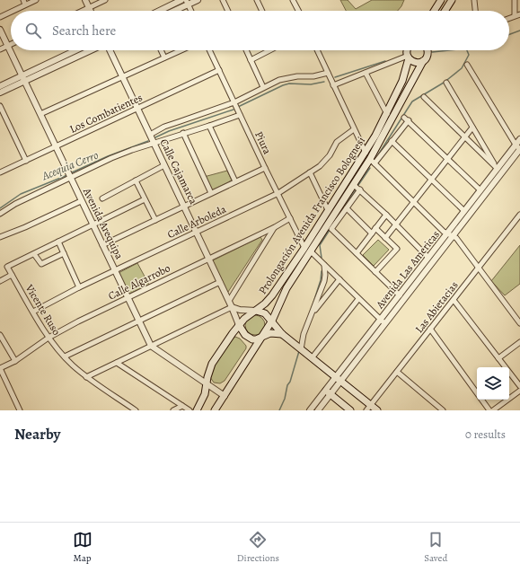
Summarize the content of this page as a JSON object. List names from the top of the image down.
{
  "streets": {
    "main road": ["Calle Cajamarca", "Prolongación Avenida Francisco Bolognesi"],
    "street": [
      "Los Combatientes",
      "Piura",
      "Calle Arboleda",
      "Avenida Arequipa",
      "Avenida Las Americas",
      "Calle Algarrobo",
      "Las Abietacias",
      "Vicente Ruso"
    ]
  },
  "crossings": [
    ["Los Combatientes", "Piura"],
    ["Los Combatientes", "Calle Cajamarca"],
    ["Los Combatientes", "Avenida Arequipa"],
    ["Piura", "Prolongación Avenida Francisco Bolognesi"],
    ["Piura", "Calle Arboleda"],
    ["Piura", "Calle Algarrobo"],
    ["Calle Cajamarca", "Prolongación Avenida Francisco Bolognesi"],
    ["Calle Cajamarca", "Calle Arboleda"],
    ["Calle Cajamarca", "Calle Algarrobo"],
    ["Prolongación Avenida Francisco Bolognesi", "Avenida Arequipa"],
    ["Calle Arboleda", "Avenida Arequipa"],
    ["Calle Arboleda", "Vicente Ruso"],
    ["Avenida Arequipa", "Calle Algarrobo"],
    ["Calle Algarrobo", "Vicente Ruso"]
  ],
  "water": ["Acequia Cerro"],
  "page": {
    "search": "Search here",
    "heading": ["Nearby", "0 results"],
    "nav": ["Map", "Directions", "Saved"]
  }
}
